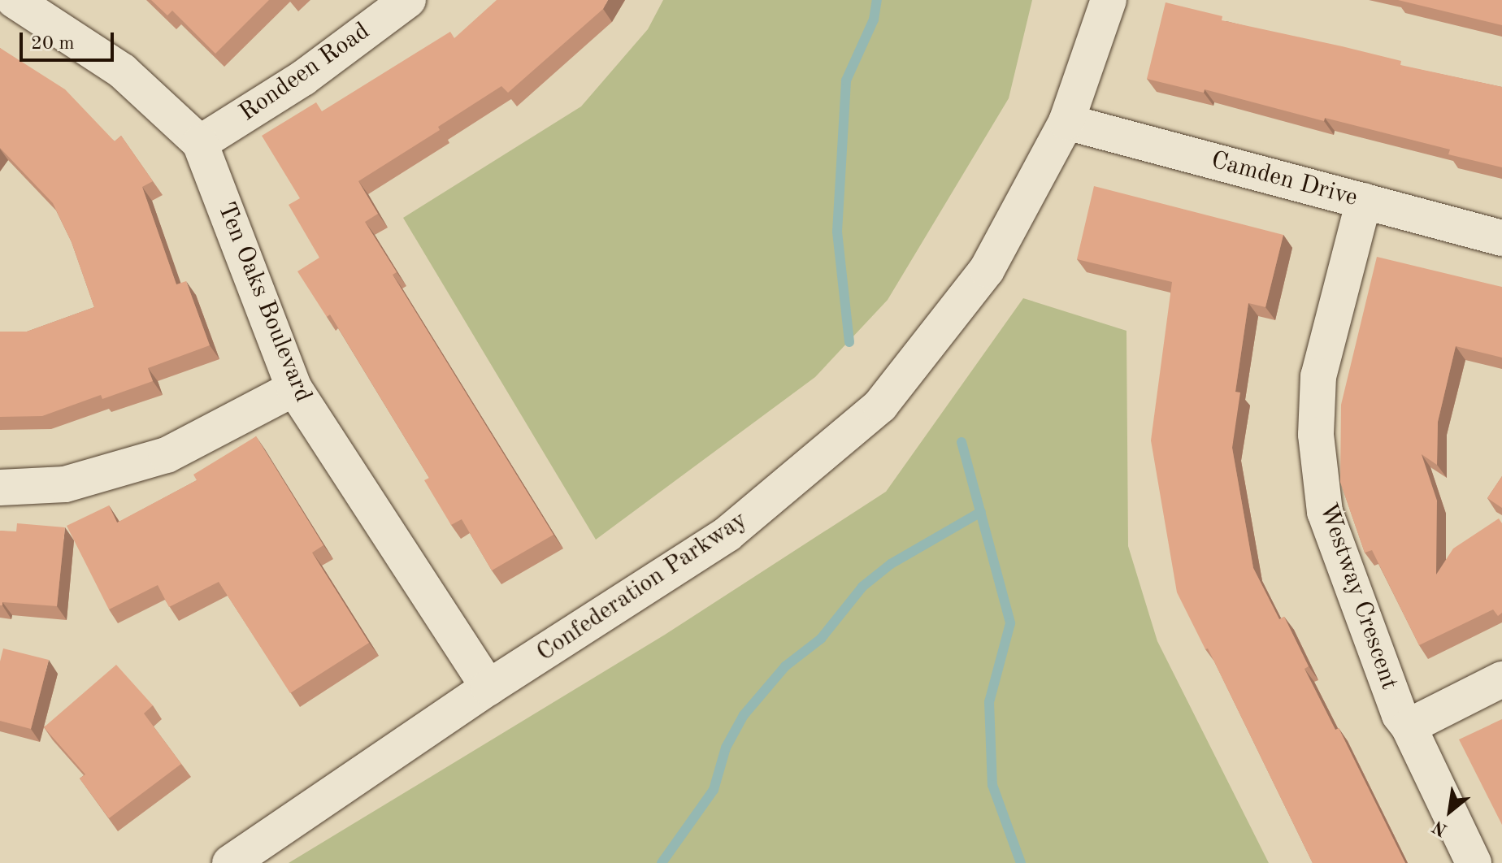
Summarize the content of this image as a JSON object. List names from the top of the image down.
{
  "streets": {
    "street": [
      "Rondeen Road",
      "Camden Drive",
      "Ten Oaks Boulevard",
      "Confederation Parkway",
      "Westway Crescent"
    ]
  },
  "crossings": [
    ["Rondeen Road", "Ten Oaks Boulevard"],
    ["Camden Drive", "Confederation Parkway"],
    ["Camden Drive", "Westway Crescent"],
    ["Ten Oaks Boulevard", "Confederation Parkway"]
  ],
  "scale_bar": "20 m",
  "north": "bottom left"
}
